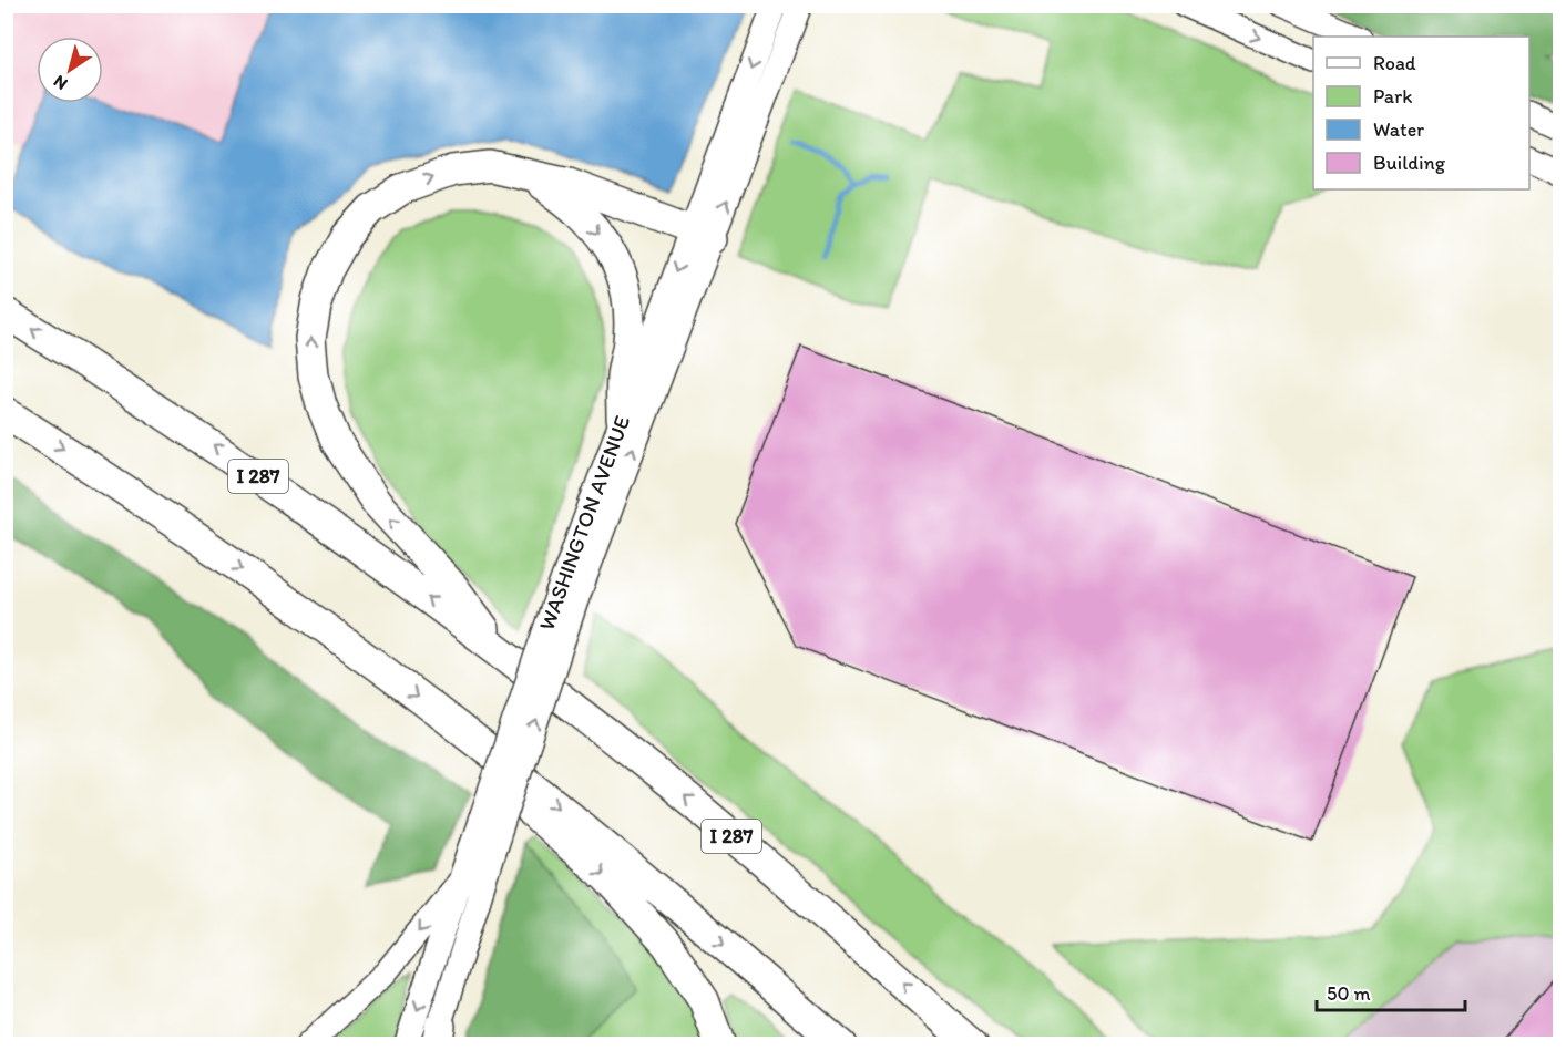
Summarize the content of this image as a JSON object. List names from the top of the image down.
{
  "streets": {
    "highway": ["I 287"],
    "main road": ["WASHINGTON AVENUE"]
  },
  "legend": [
    "Road",
    "Park",
    "Water",
    "Building"
  ],
  "scale_bar": "50 m",
  "north": "bottom left"
}
